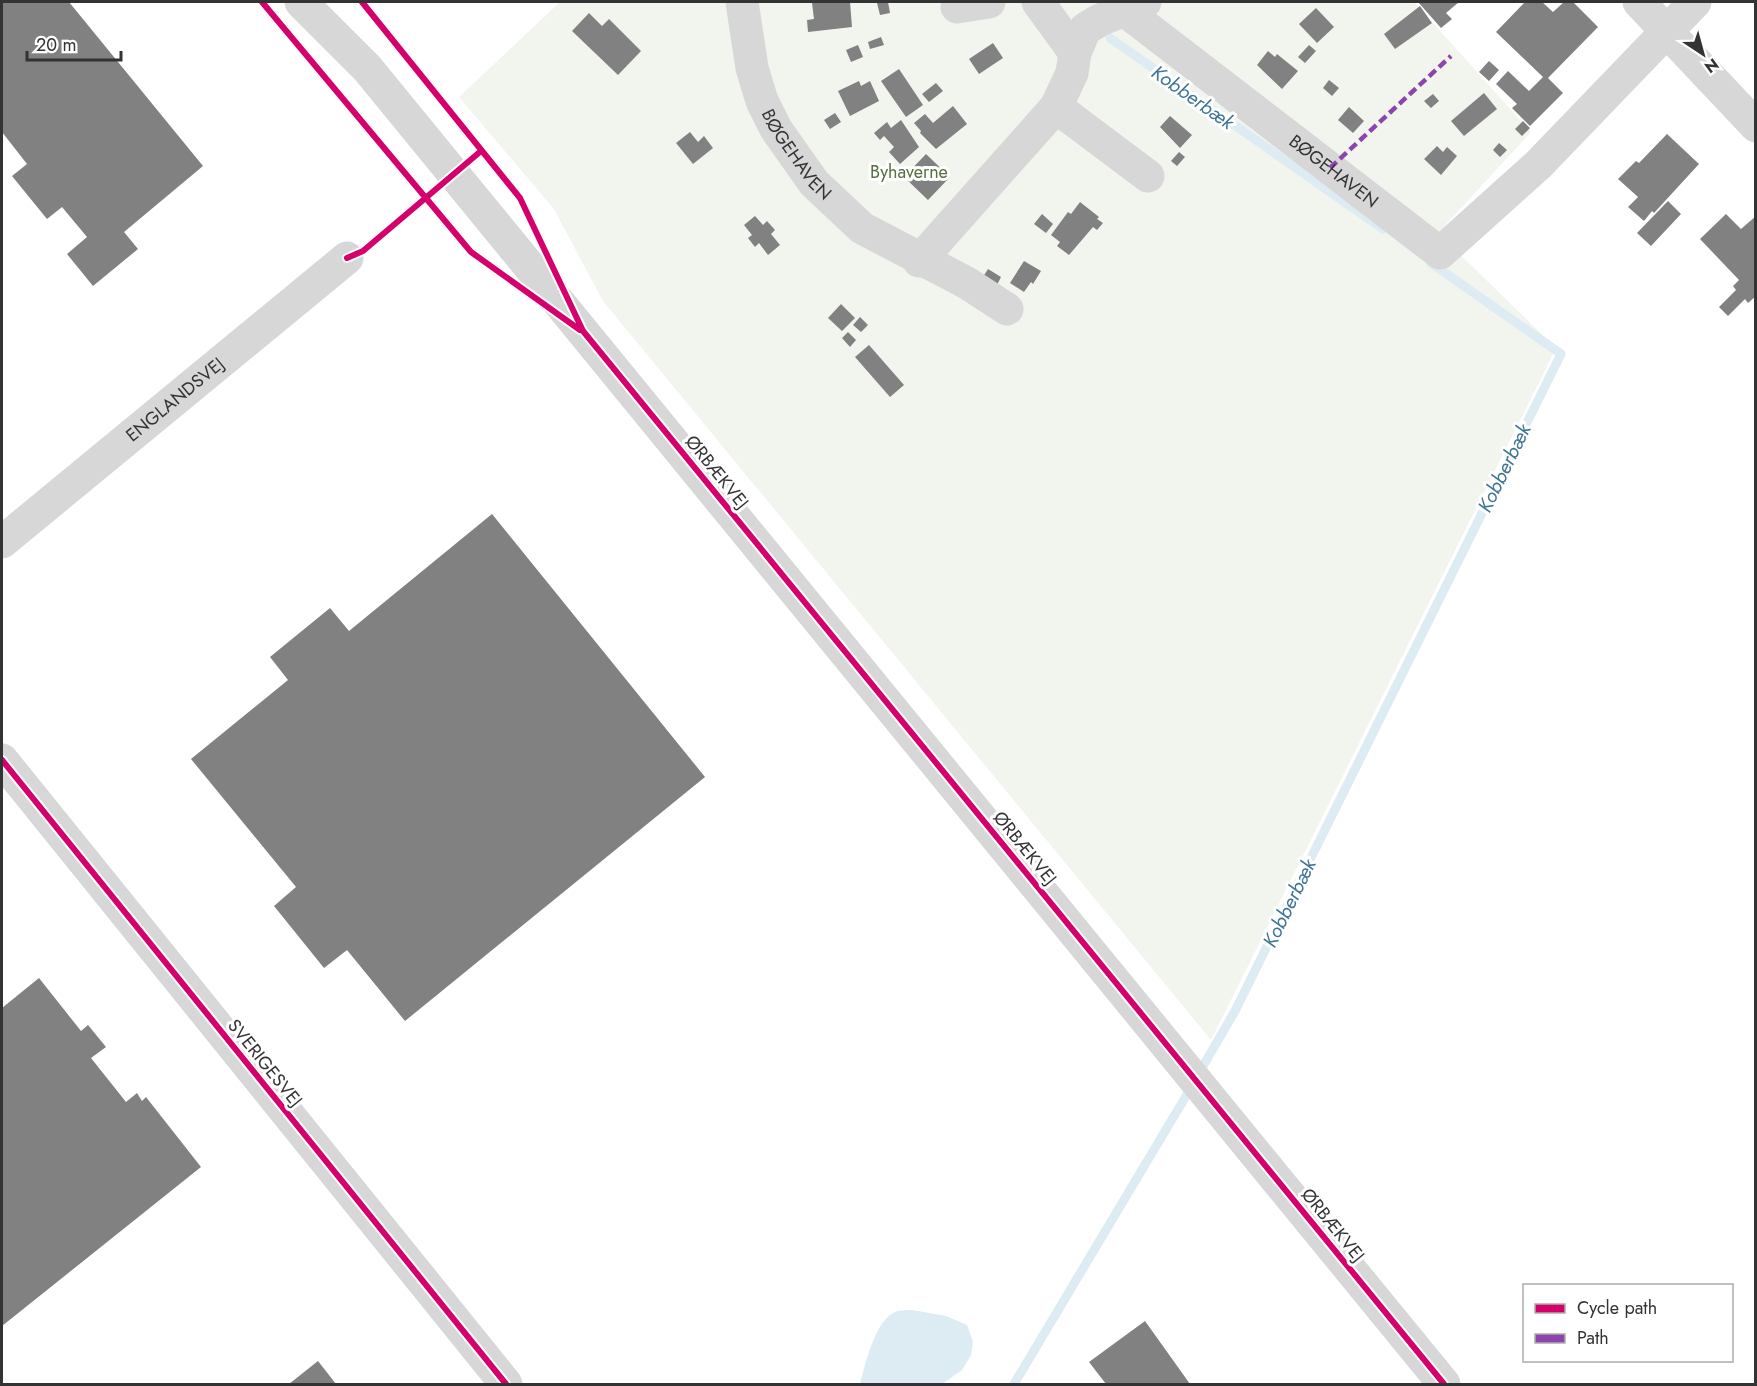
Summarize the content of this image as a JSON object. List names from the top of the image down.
{
  "streets": {
    "street": [
      "BØGEHAVEN",
      "ENGLANDSVEJ",
      "ØRBÆKVEJ",
      "SVERIGESVEJ"
    ]
  },
  "water": ["Kobberbæk"],
  "parks": ["Byhaverne"],
  "legend": ["Cycle path", "Path"],
  "scale_bar": "20 m",
  "north": "bottom right"
}
